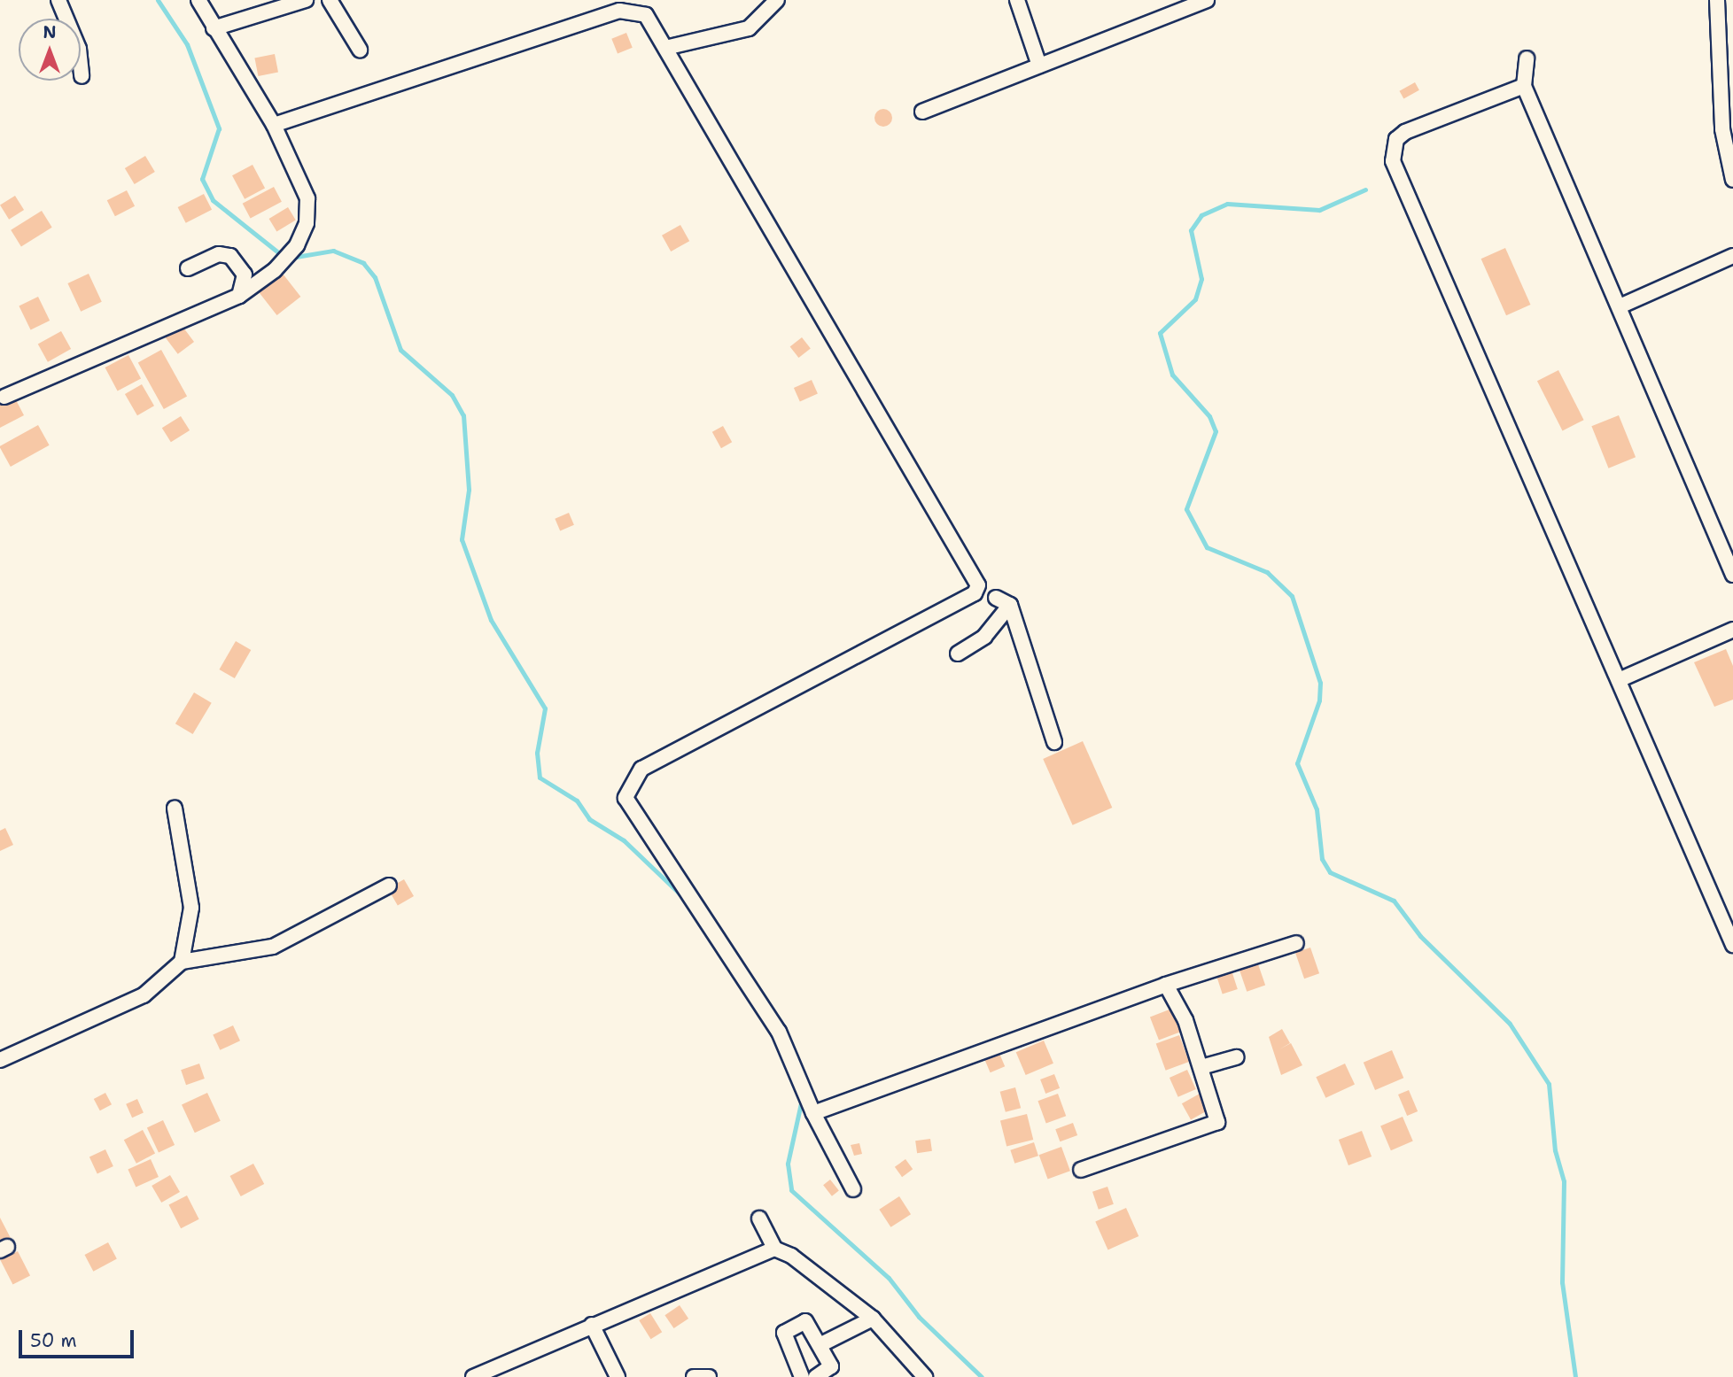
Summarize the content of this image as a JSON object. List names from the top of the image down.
{
  "scale_bar": "50 m",
  "north": "top"
}
